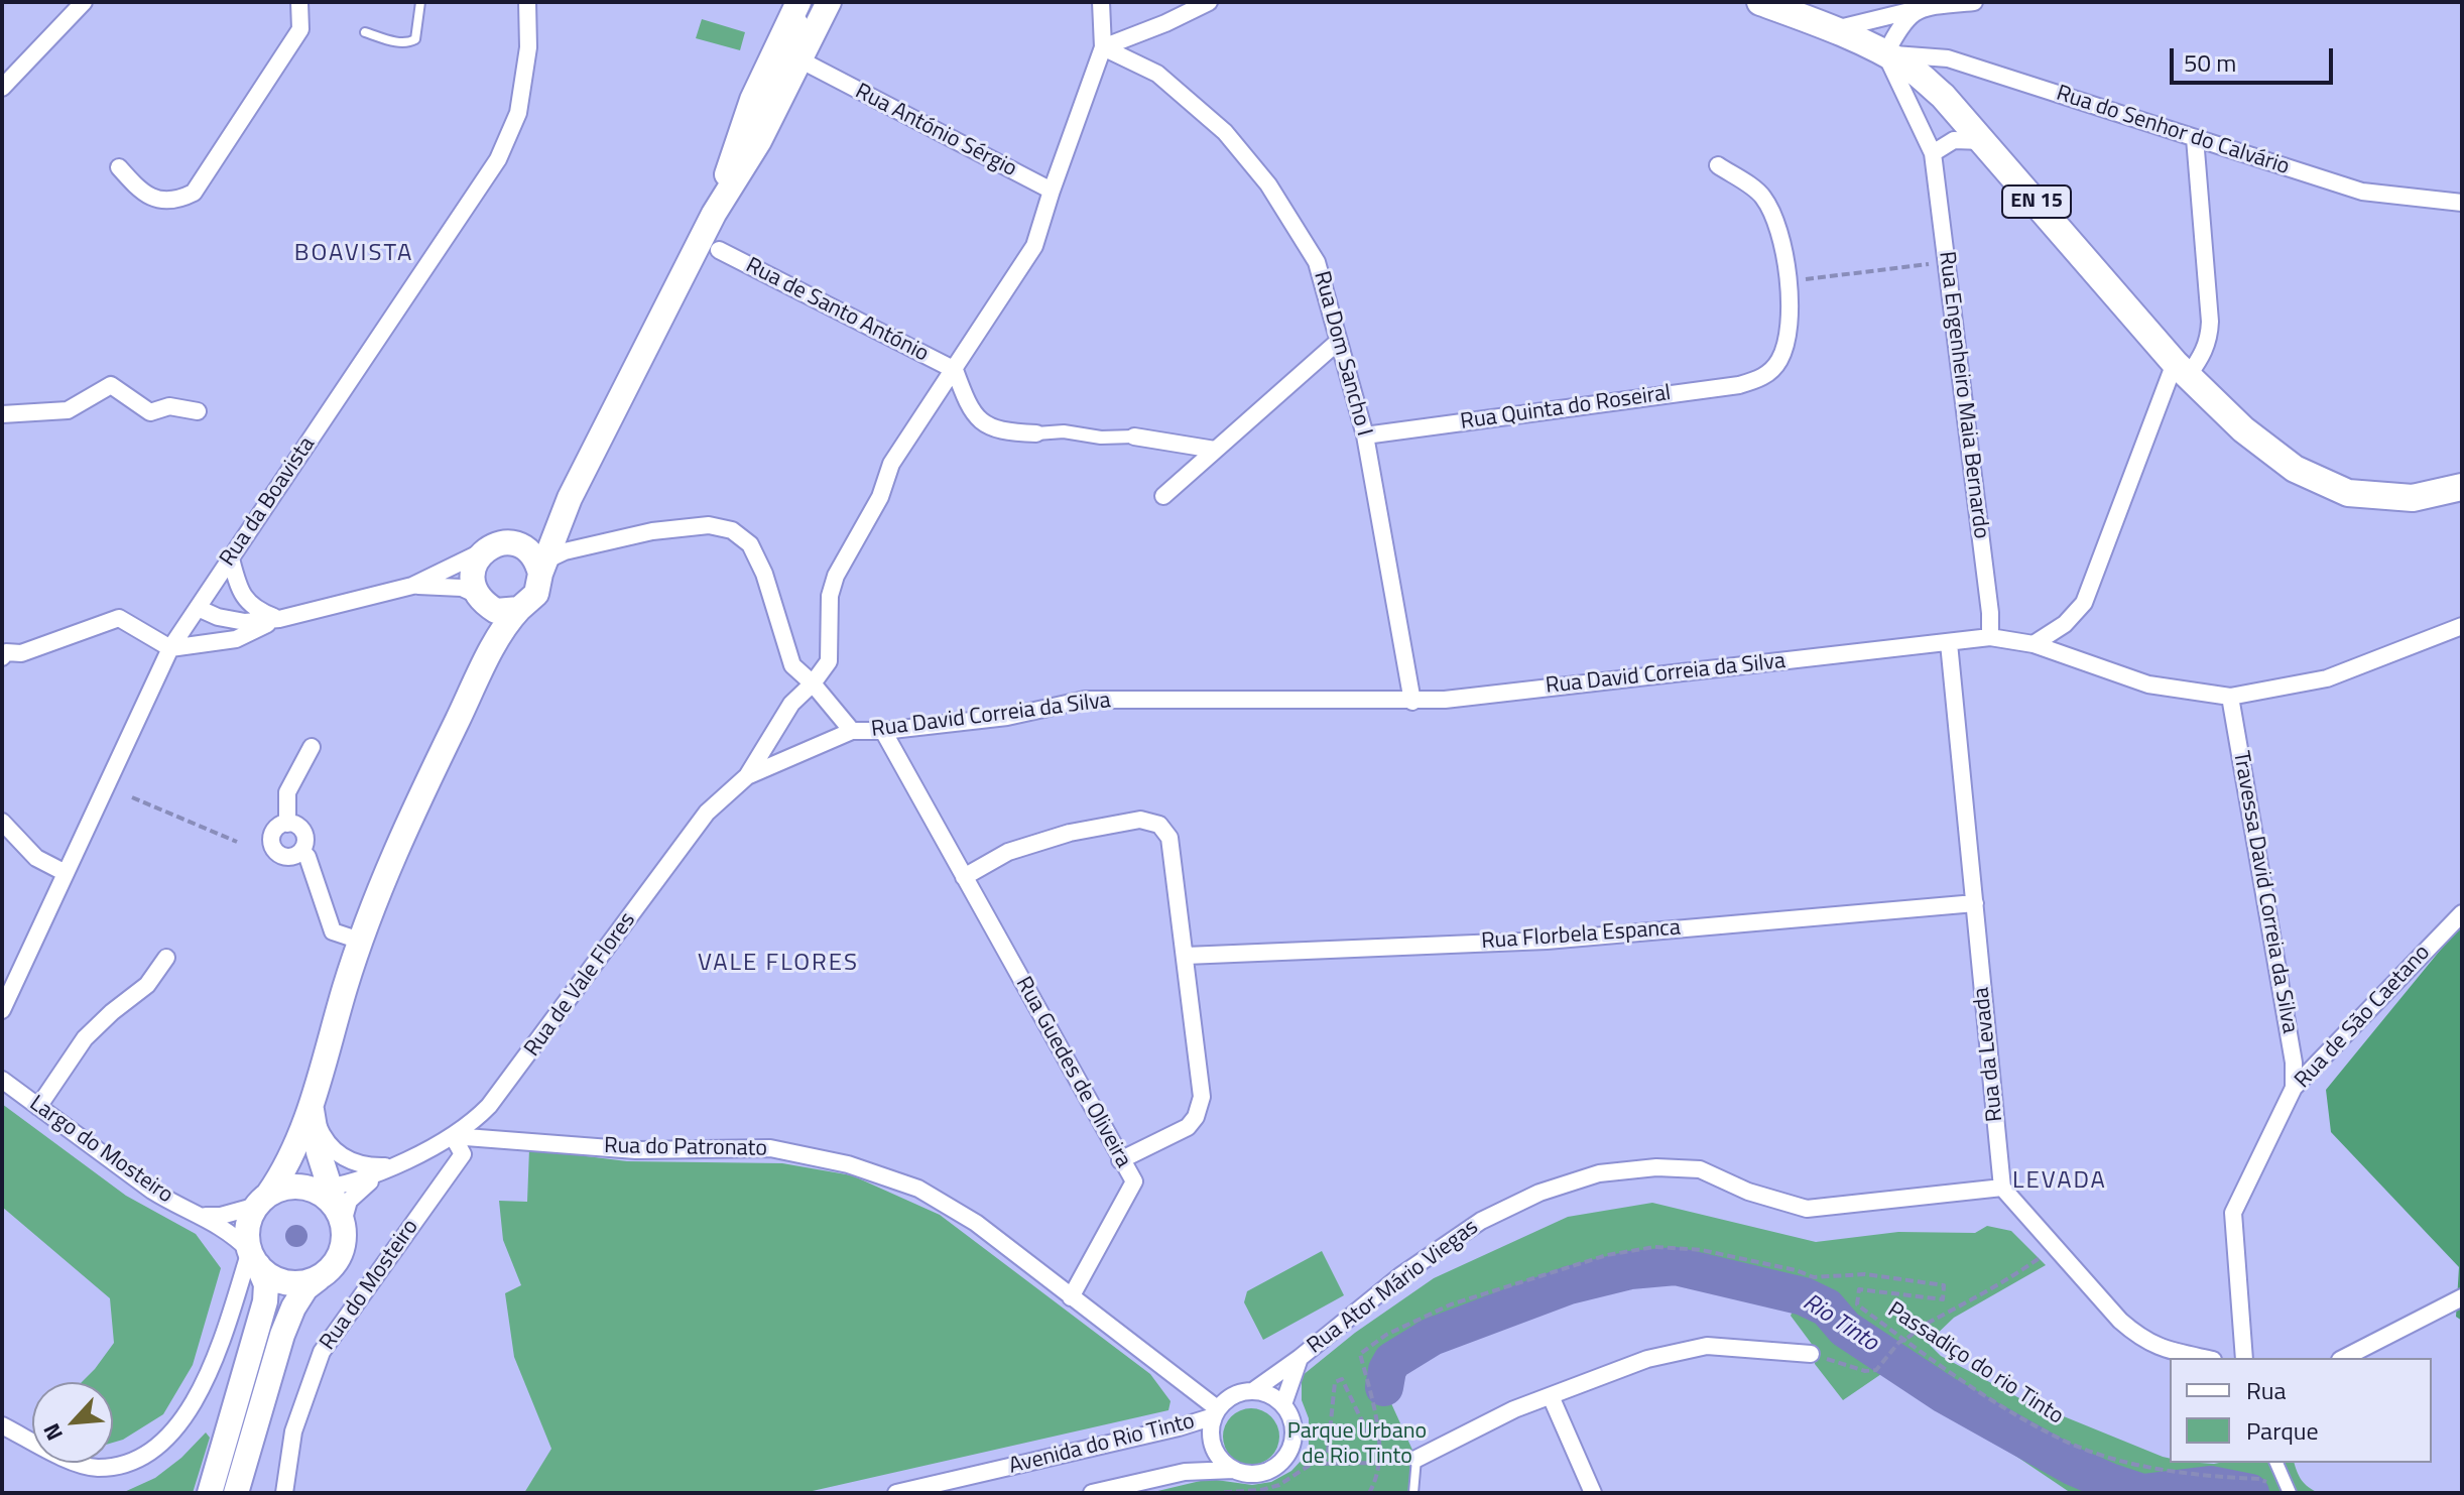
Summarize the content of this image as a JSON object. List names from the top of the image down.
{
  "streets": {
    "main road": ["EN 15"],
    "street": [
      "Rua António Sérgio",
      "Rua do Senhor do Calvário",
      "Rua de Santo António",
      "Rua Dom Sancho I",
      "Rua Engenheiro Maia Bernardo",
      "Rua Quinta do Roseiral",
      "Rua da Boavista",
      "Rua David Correia da Silva",
      "Travessa David Correia da Silva",
      "Rua Florbela Espanca",
      "Rua de Vale Flores",
      "Rua de São Caetano",
      "Rua da Levada",
      "Rua Guedes de Oliveira",
      "Rua do Patronato",
      "Largo do Mosteiro",
      "Rua do Mosteiro",
      "Rua Ator Mário Viegas",
      "Avenida do Rio Tinto"
    ],
    "path": ["Passadiço do rio Tinto"]
  },
  "crossings": [
    ["Rua do Senhor do Calvário", "EN 15"],
    ["Rua do Senhor do Calvário", "Rua Engenheiro Maia Bernardo"],
    ["EN 15", "Rua Engenheiro Maia Bernardo"],
    ["Rua Dom Sancho I", "Rua Quinta do Roseiral"],
    ["Rua Dom Sancho I", "Rua David Correia da Silva"],
    ["Rua Engenheiro Maia Bernardo", "Rua David Correia da Silva"],
    ["Rua David Correia da Silva", "Travessa David Correia da Silva"],
    ["Rua David Correia da Silva", "Rua da Levada"],
    ["Rua David Correia da Silva", "Rua Guedes de Oliveira"],
    ["Travessa David Correia da Silva", "Rua de São Caetano"],
    ["Rua Florbela Espanca", "Rua da Levada"],
    ["Rua de Vale Flores", "Rua do Patronato"],
    ["Rua de Vale Flores", "Largo do Mosteiro"],
    ["Rua de Vale Flores", "Rua do Mosteiro"],
    ["Rua da Levada", "Rua Ator Mário Viegas"],
    ["Rua Guedes de Oliveira", "Rua do Patronato"],
    ["Rua do Patronato", "Rua do Mosteiro"],
    ["Rua Ator Mário Viegas", "Avenida do Rio Tinto"]
  ],
  "districts": ["BOAVISTA", "VALE FLORES", "LEVADA"],
  "water": ["Rio Tinto"],
  "parks": ["Parque Urbano de Rio Tinto"],
  "legend": ["Rua", "Parque"],
  "scale_bar": "50 m",
  "north": "bottom left"
}
